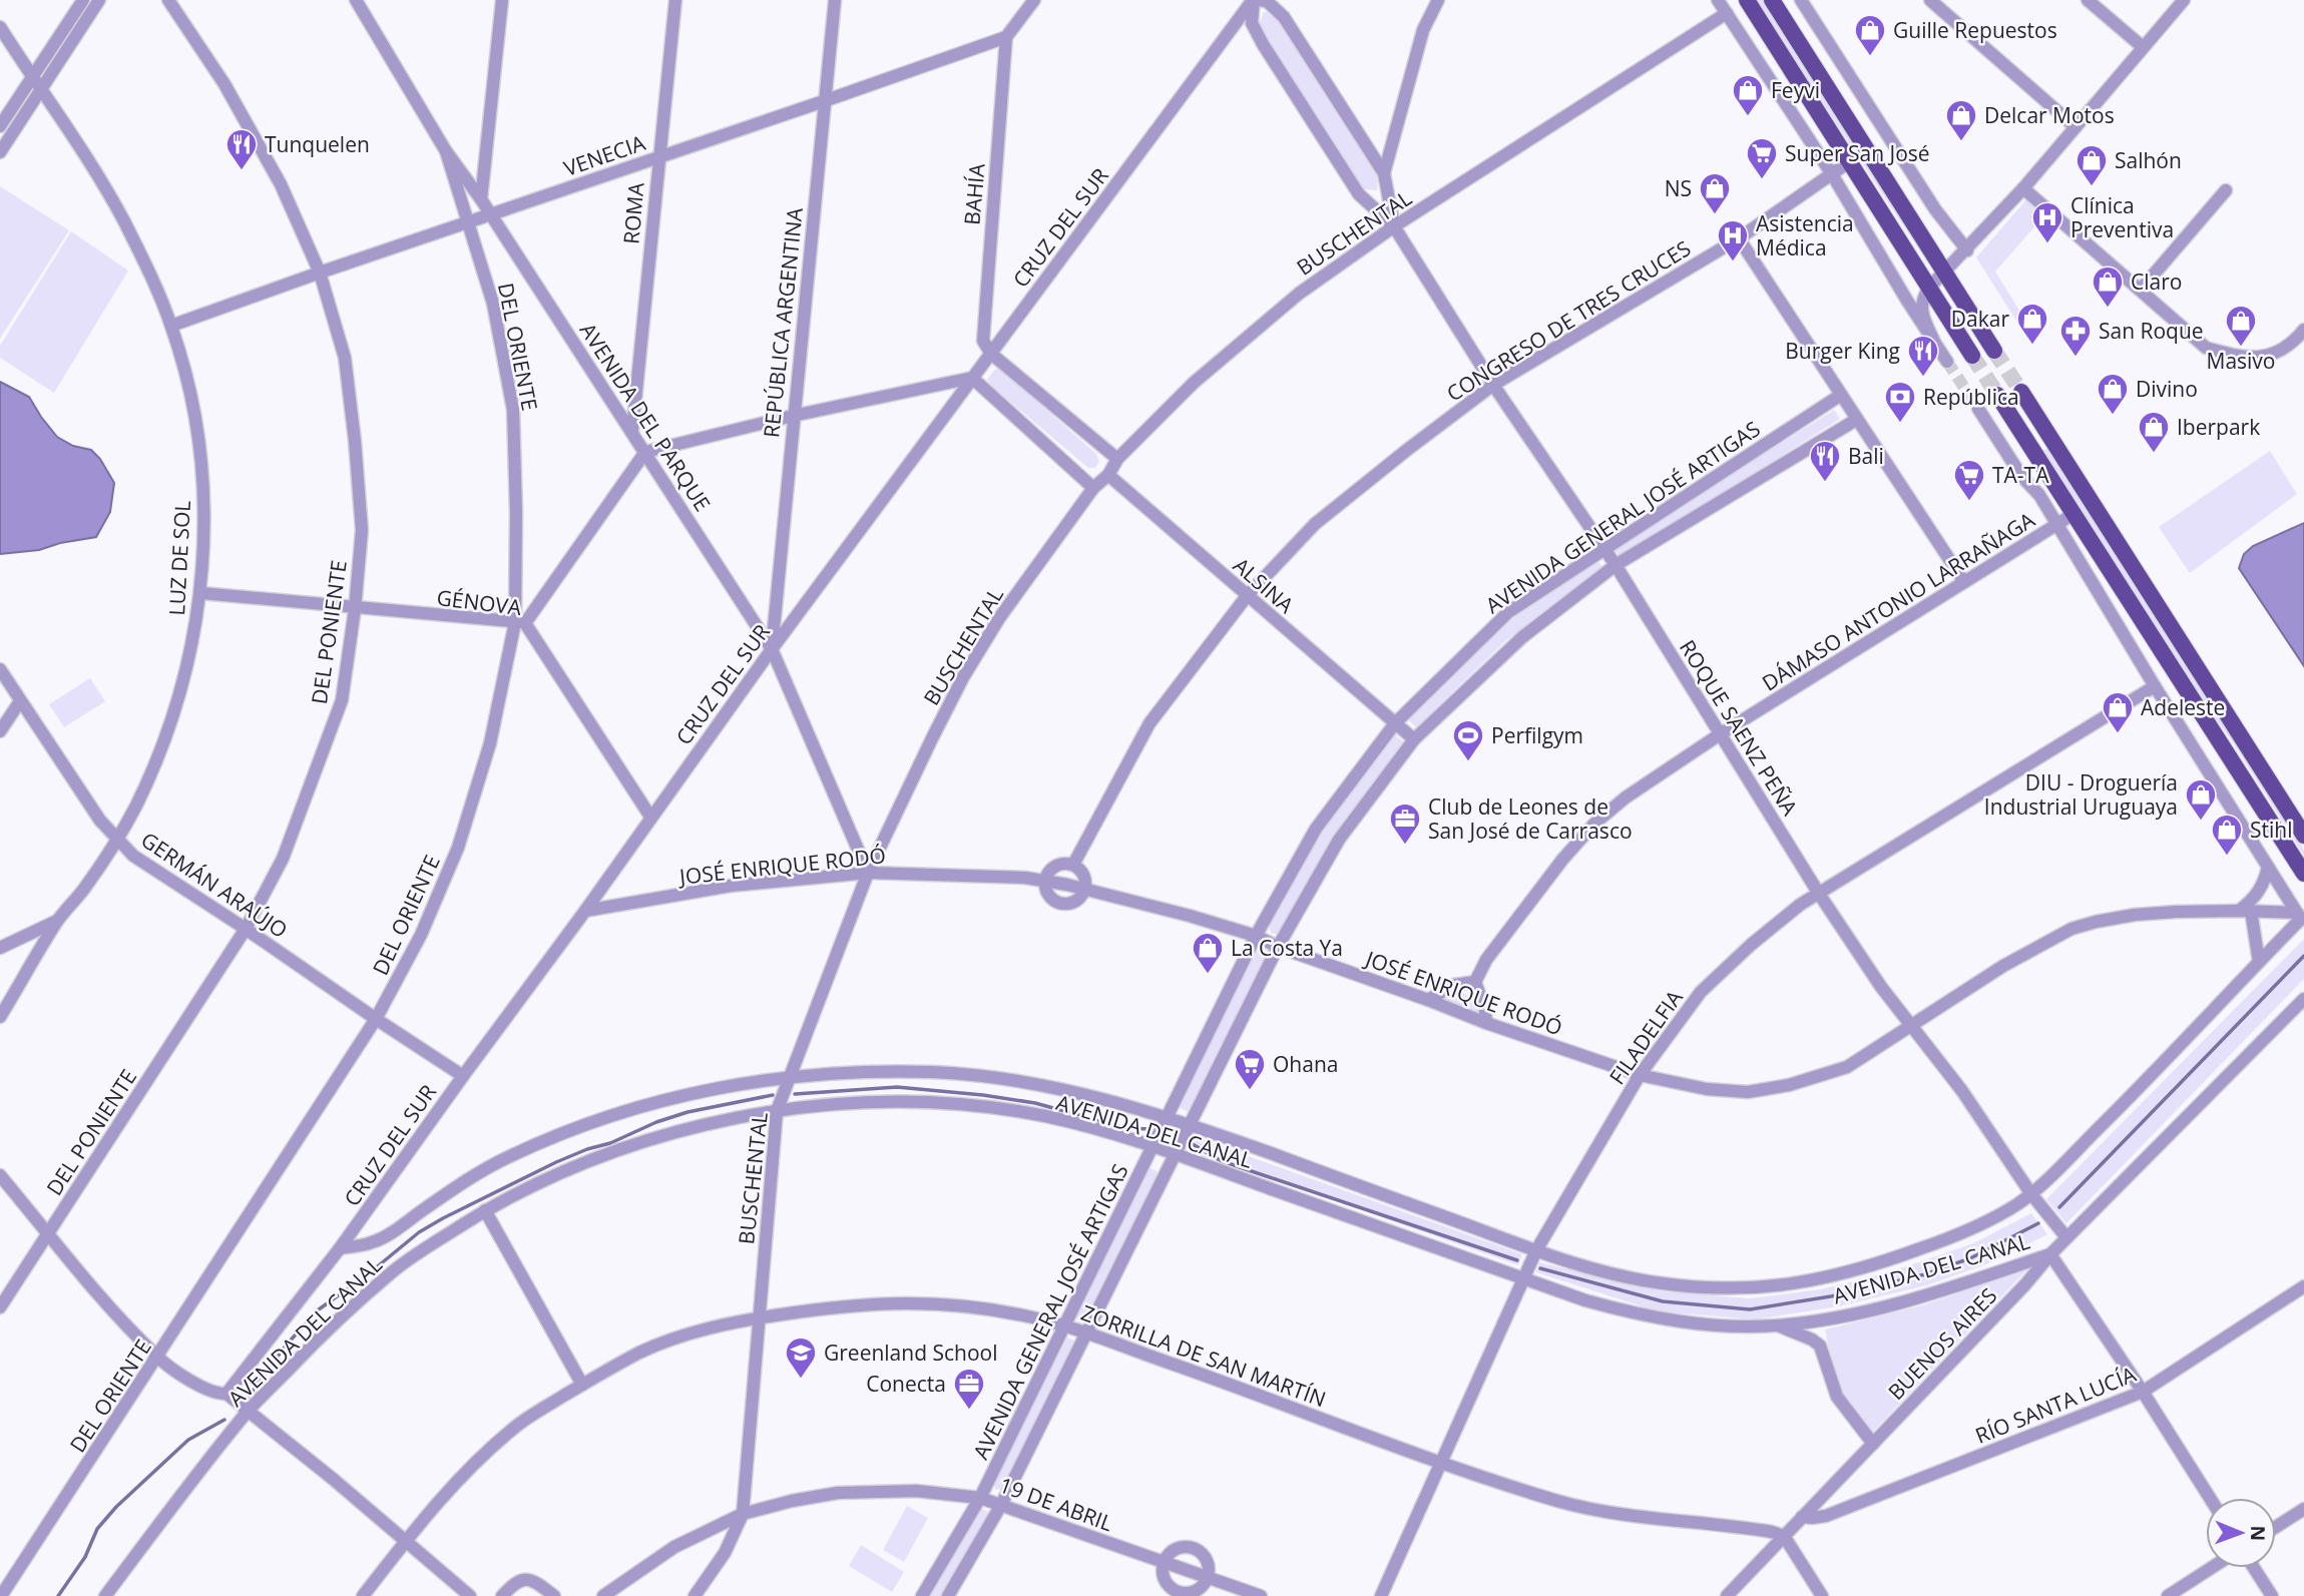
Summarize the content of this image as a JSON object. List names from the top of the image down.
{
  "streets": {
    "street": [
      "VENECIA",
      "BAHÍA",
      "ROMA",
      "CRUZ DEL SUR",
      "BUSCHENTAL",
      "CONGRESO DE TRES CRUCES",
      "REPÚBLICA ARGENTINA",
      "DEL ORIENTE",
      "AVENIDA DEL PARQUE",
      "AVENIDA GENERAL JOSÉ ARTIGAS",
      "LUZ DE SOL",
      "ALSINA",
      "DÁMASO ANTONIO LARRAÑAGA",
      "GÉNOVA",
      "DEL PONIENTE",
      "ROQUE SAENZ PEÑA",
      "JOSÉ ENRIQUE RODÓ",
      "GERMÁN ARAÚJO",
      "FILADELFIA",
      "AVENIDA DEL CANAL",
      "BUENOS AIRES",
      "ZORRILLA DE SAN MARTÍN",
      "RÍO SANTA LUCÍA",
      "19 DE ABRIL"
    ]
  },
  "crossings": [
    ["VENECIA", "BAHÍA"],
    ["VENECIA", "ROMA"],
    ["VENECIA", "REPÚBLICA ARGENTINA"],
    ["VENECIA", "DEL ORIENTE"],
    ["VENECIA", "AVENIDA DEL PARQUE"],
    ["VENECIA", "LUZ DE SOL"],
    ["VENECIA", "DEL PONIENTE"],
    ["BAHÍA", "CRUZ DEL SUR"],
    ["ROMA", "AVENIDA DEL PARQUE"],
    ["CRUZ DEL SUR", "REPÚBLICA ARGENTINA"],
    ["CRUZ DEL SUR", "AVENIDA DEL PARQUE"],
    ["CRUZ DEL SUR", "GÉNOVA"],
    ["CRUZ DEL SUR", "ROQUE SAENZ PEÑA"],
    ["CRUZ DEL SUR", "JOSÉ ENRIQUE RODÓ"],
    ["CRUZ DEL SUR", "GERMÁN ARAÚJO"],
    ["CRUZ DEL SUR", "AVENIDA DEL CANAL"],
    ["BUSCHENTAL", "AVENIDA DEL PARQUE"],
    ["BUSCHENTAL", "ALSINA"],
    ["BUSCHENTAL", "ROQUE SAENZ PEÑA"],
    ["BUSCHENTAL", "JOSÉ ENRIQUE RODÓ"],
    ["BUSCHENTAL", "AVENIDA DEL CANAL"],
    ["BUSCHENTAL", "ZORRILLA DE SAN MARTÍN"],
    ["BUSCHENTAL", "19 DE ABRIL"],
    ["CONGRESO DE TRES CRUCES", "ALSINA"],
    ["CONGRESO DE TRES CRUCES", "ROQUE SAENZ PEÑA"],
    ["REPÚBLICA ARGENTINA", "AVENIDA DEL PARQUE"],
    ["DEL ORIENTE", "AVENIDA DEL PARQUE"],
    ["DEL ORIENTE", "GÉNOVA"],
    ["DEL ORIENTE", "GERMÁN ARAÚJO"],
    ["AVENIDA DEL PARQUE", "JOSÉ ENRIQUE RODÓ"],
    ["AVENIDA GENERAL JOSÉ ARTIGAS", "ALSINA"],
    ["AVENIDA GENERAL JOSÉ ARTIGAS", "ROQUE SAENZ PEÑA"],
    ["AVENIDA GENERAL JOSÉ ARTIGAS", "JOSÉ ENRIQUE RODÓ"],
    ["AVENIDA GENERAL JOSÉ ARTIGAS", "AVENIDA DEL CANAL"],
    ["AVENIDA GENERAL JOSÉ ARTIGAS", "ZORRILLA DE SAN MARTÍN"],
    ["AVENIDA GENERAL JOSÉ ARTIGAS", "19 DE ABRIL"],
    ["LUZ DE SOL", "GÉNOVA"],
    ["LUZ DE SOL", "GERMÁN ARAÚJO"],
    ["DÁMASO ANTONIO LARRAÑAGA", "ROQUE SAENZ PEÑA"],
    ["GÉNOVA", "DEL PONIENTE"],
    ["DEL PONIENTE", "GERMÁN ARAÚJO"],
    ["ROQUE SAENZ PEÑA", "JOSÉ ENRIQUE RODÓ"],
    ["ROQUE SAENZ PEÑA", "FILADELFIA"],
    ["ROQUE SAENZ PEÑA", "AVENIDA DEL CANAL"],
    ["ROQUE SAENZ PEÑA", "BUENOS AIRES"],
    ["JOSÉ ENRIQUE RODÓ", "FILADELFIA"],
    ["JOSÉ ENRIQUE RODÓ", "AVENIDA DEL CANAL"],
    ["FILADELFIA", "AVENIDA DEL CANAL"],
    ["FILADELFIA", "ZORRILLA DE SAN MARTÍN"],
    ["AVENIDA DEL CANAL", "BUENOS AIRES"],
    ["BUENOS AIRES", "ZORRILLA DE SAN MARTÍN"],
    ["BUENOS AIRES", "RÍO SANTA LUCÍA"]
  ],
  "places": {
    "shop": [
      "Guille Repuestos",
      "Feyvi",
      "Delcar Motos",
      "Salhón",
      "NS",
      "Claro",
      "Dakar",
      "Masivo",
      "Divino",
      "Iberpark",
      "Adeleste",
      "DIU - Droguería Industrial Uruguaya",
      "Stihl",
      "La Costa Ya"
    ],
    "restaurant": ["Tunquelen", "Burger King", "Bali"],
    "supermarket": ["Super San José", "TA-TA", "Ohana"],
    "hospital": ["Clínica Preventiva", "Asistencia Médica"],
    "pharmacy": ["San Roque"],
    "bank": ["República"],
    "sports": ["Perfilgym"],
    "office": ["Club de Leones de San José de Carrasco", "Conecta"],
    "school or university": ["Greenland School"]
  },
  "north": "right"
}
